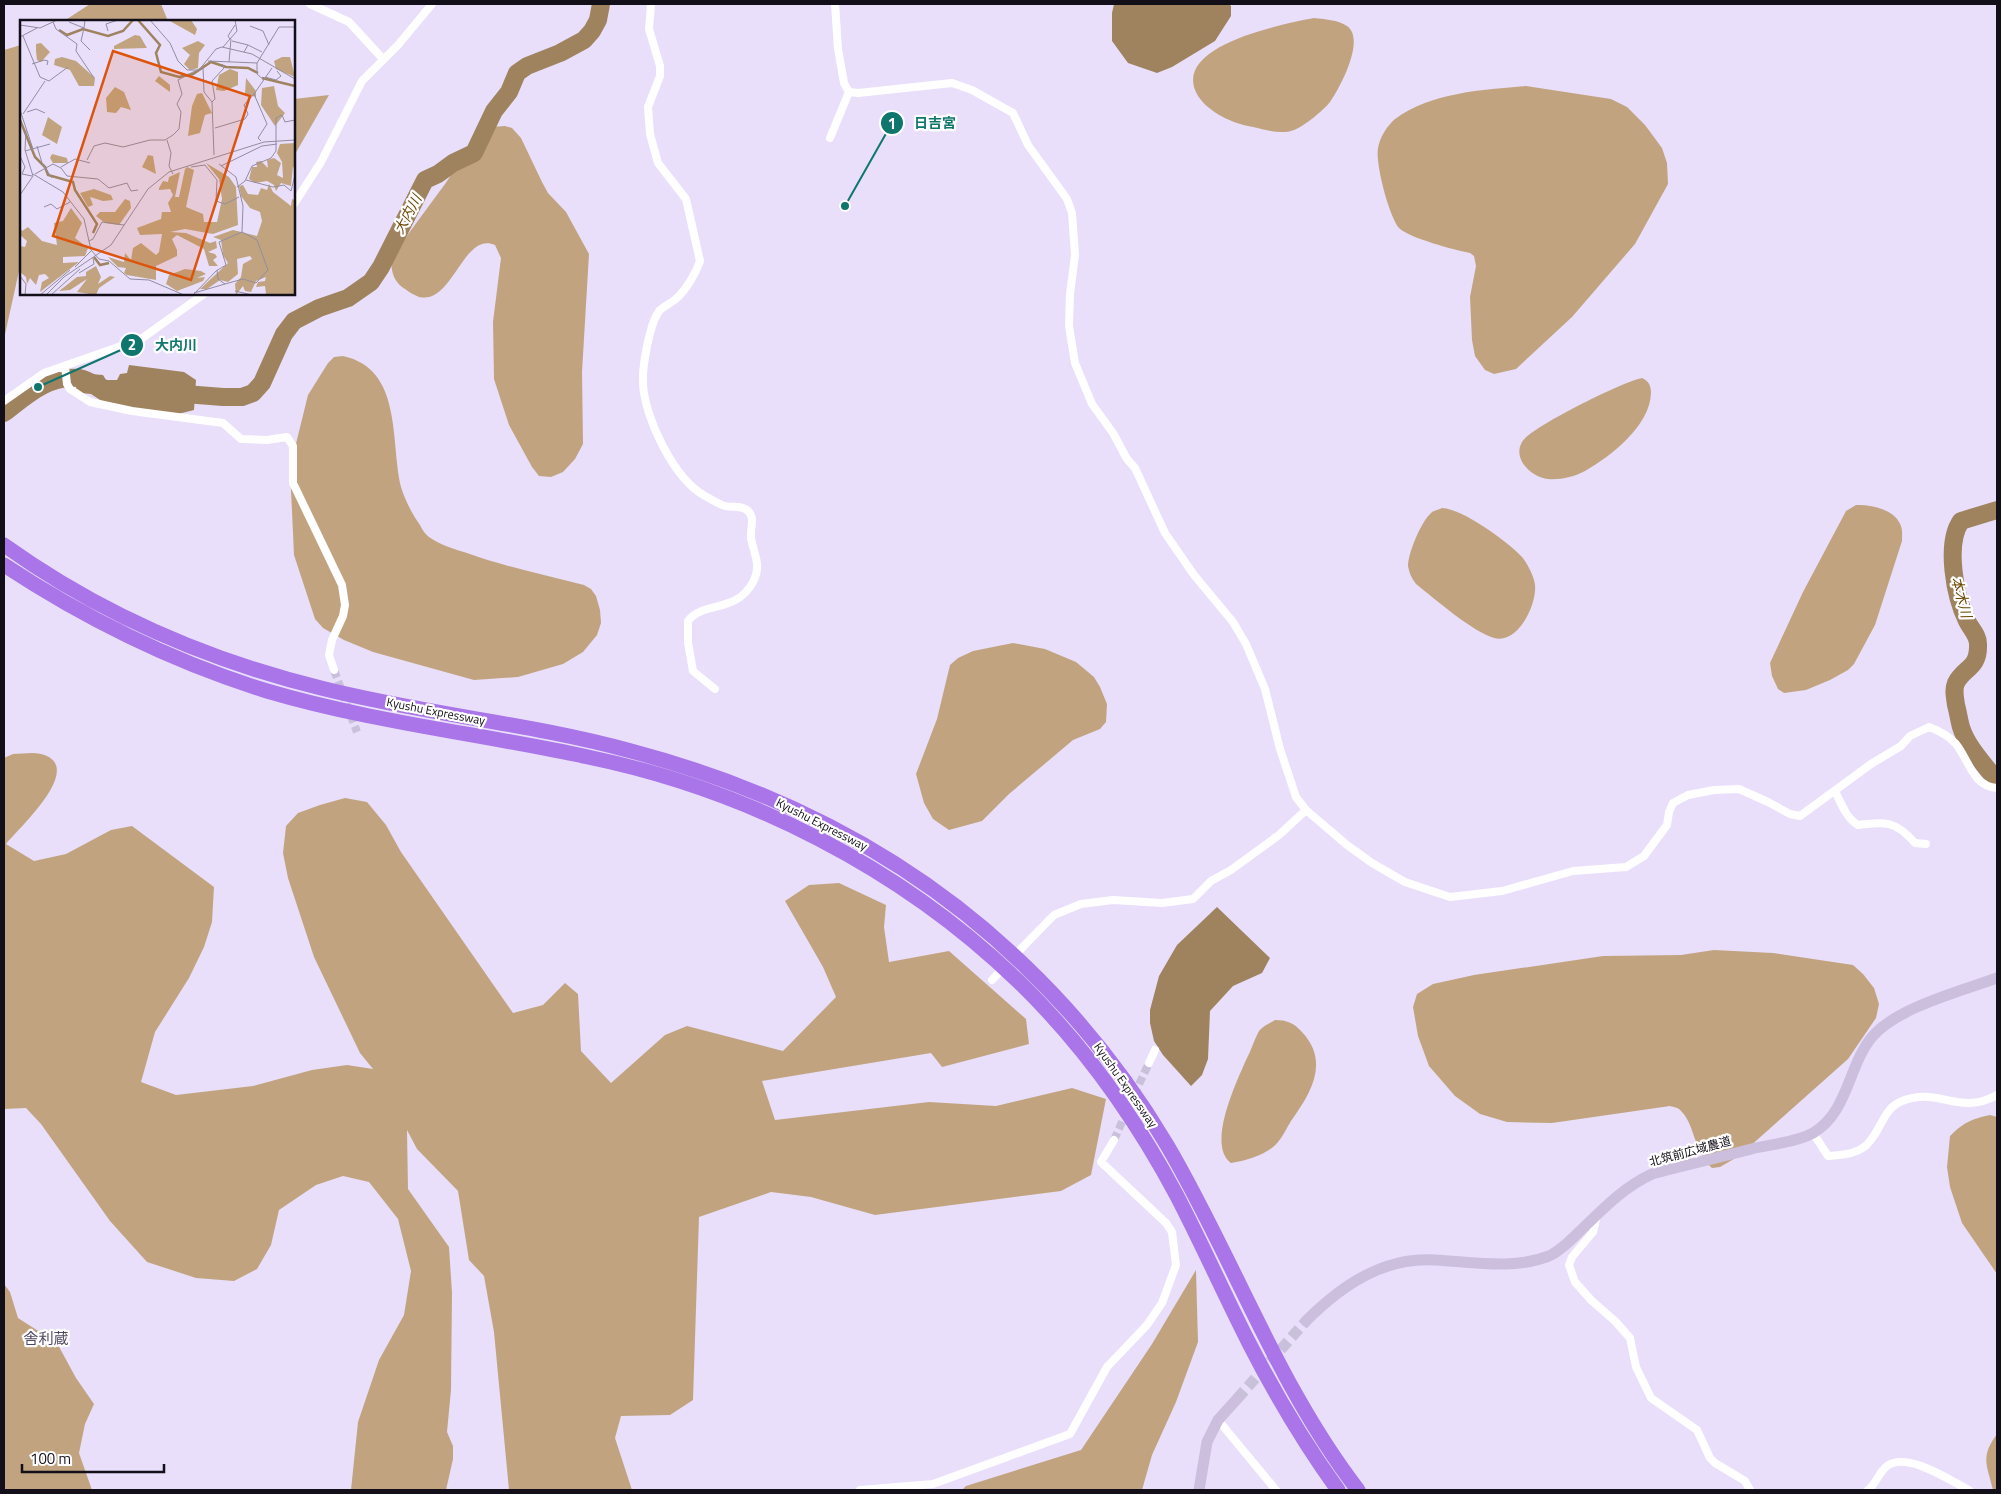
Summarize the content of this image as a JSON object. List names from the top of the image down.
{
  "streets": {
    "highway": ["Kyushu Expressway"],
    "street": ["北筑前広域農道"]
  },
  "districts": ["舎利蔵"],
  "water": ["大内川", "本木川"],
  "places": ["日吉宮", "大内川"],
  "scale_bar": "100 m"
}
